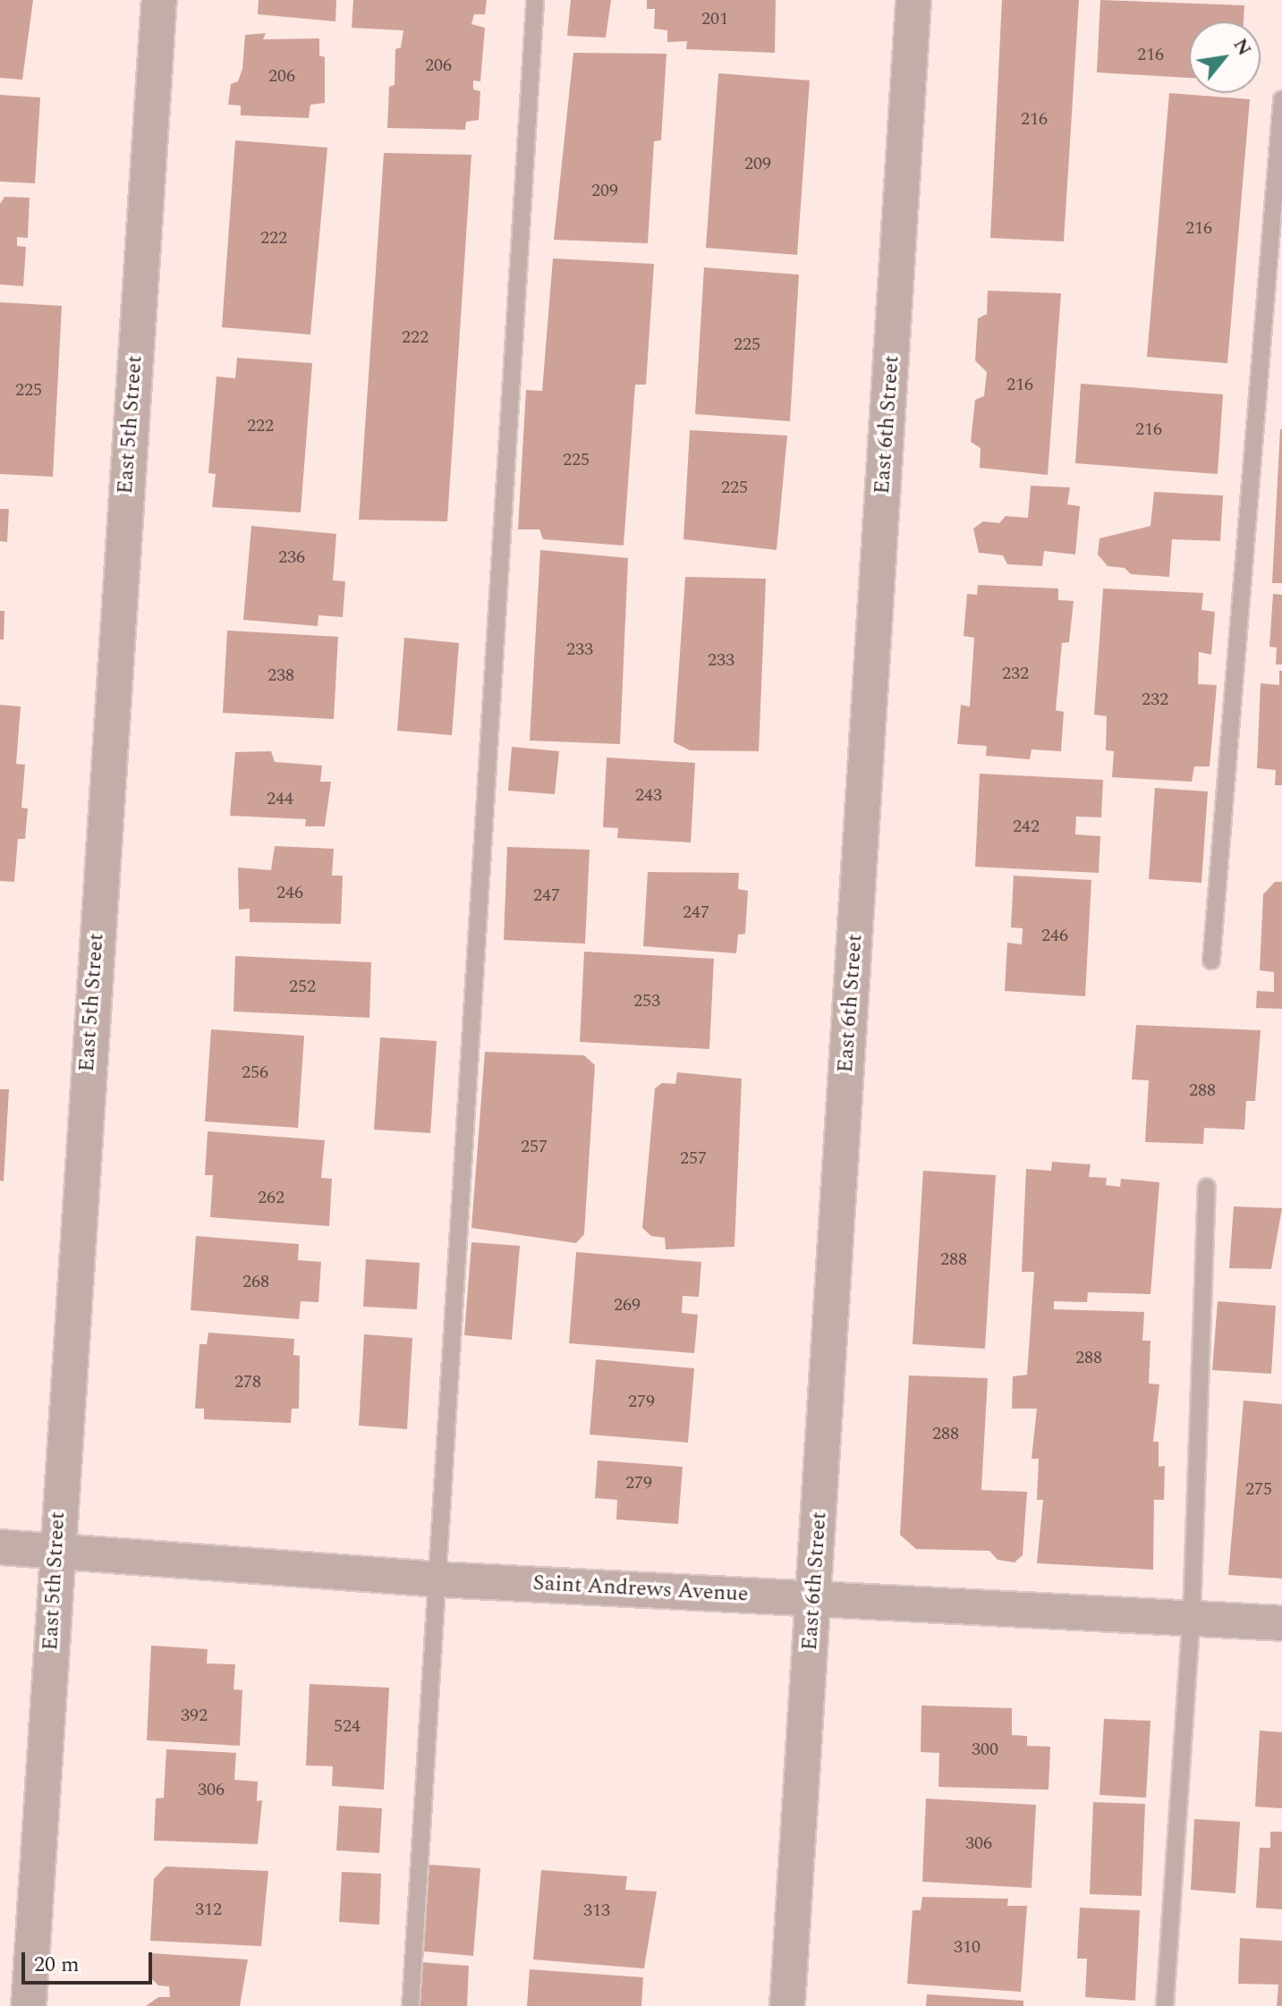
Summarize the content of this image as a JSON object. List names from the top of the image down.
{
  "streets": {
    "street": ["East 5th Street", "East 6th Street", "Saint Andrews Avenue"]
  },
  "crossings": [
    ["East 5th Street", "Saint Andrews Avenue"],
    ["East 6th Street", "Saint Andrews Avenue"]
  ],
  "house_numbers": [
    "201",
    "216",
    "206",
    "206",
    "216",
    "209",
    "209",
    "216",
    "222",
    "222",
    "225",
    "216",
    "225",
    "222",
    "216",
    "225",
    "225",
    "236",
    "233",
    "233",
    "232",
    "238",
    "232",
    "243",
    "244",
    "242",
    "246",
    "247",
    "247",
    "246",
    "252",
    "253",
    "256",
    "288",
    "257",
    "257",
    "262",
    "288",
    "268",
    "269",
    "288",
    "278",
    "279",
    "288",
    "279",
    "275",
    "392",
    "524",
    "300",
    "306",
    "306",
    "312",
    "313",
    "310"
  ],
  "scale_bar": "20 m",
  "north": "top right"
}
